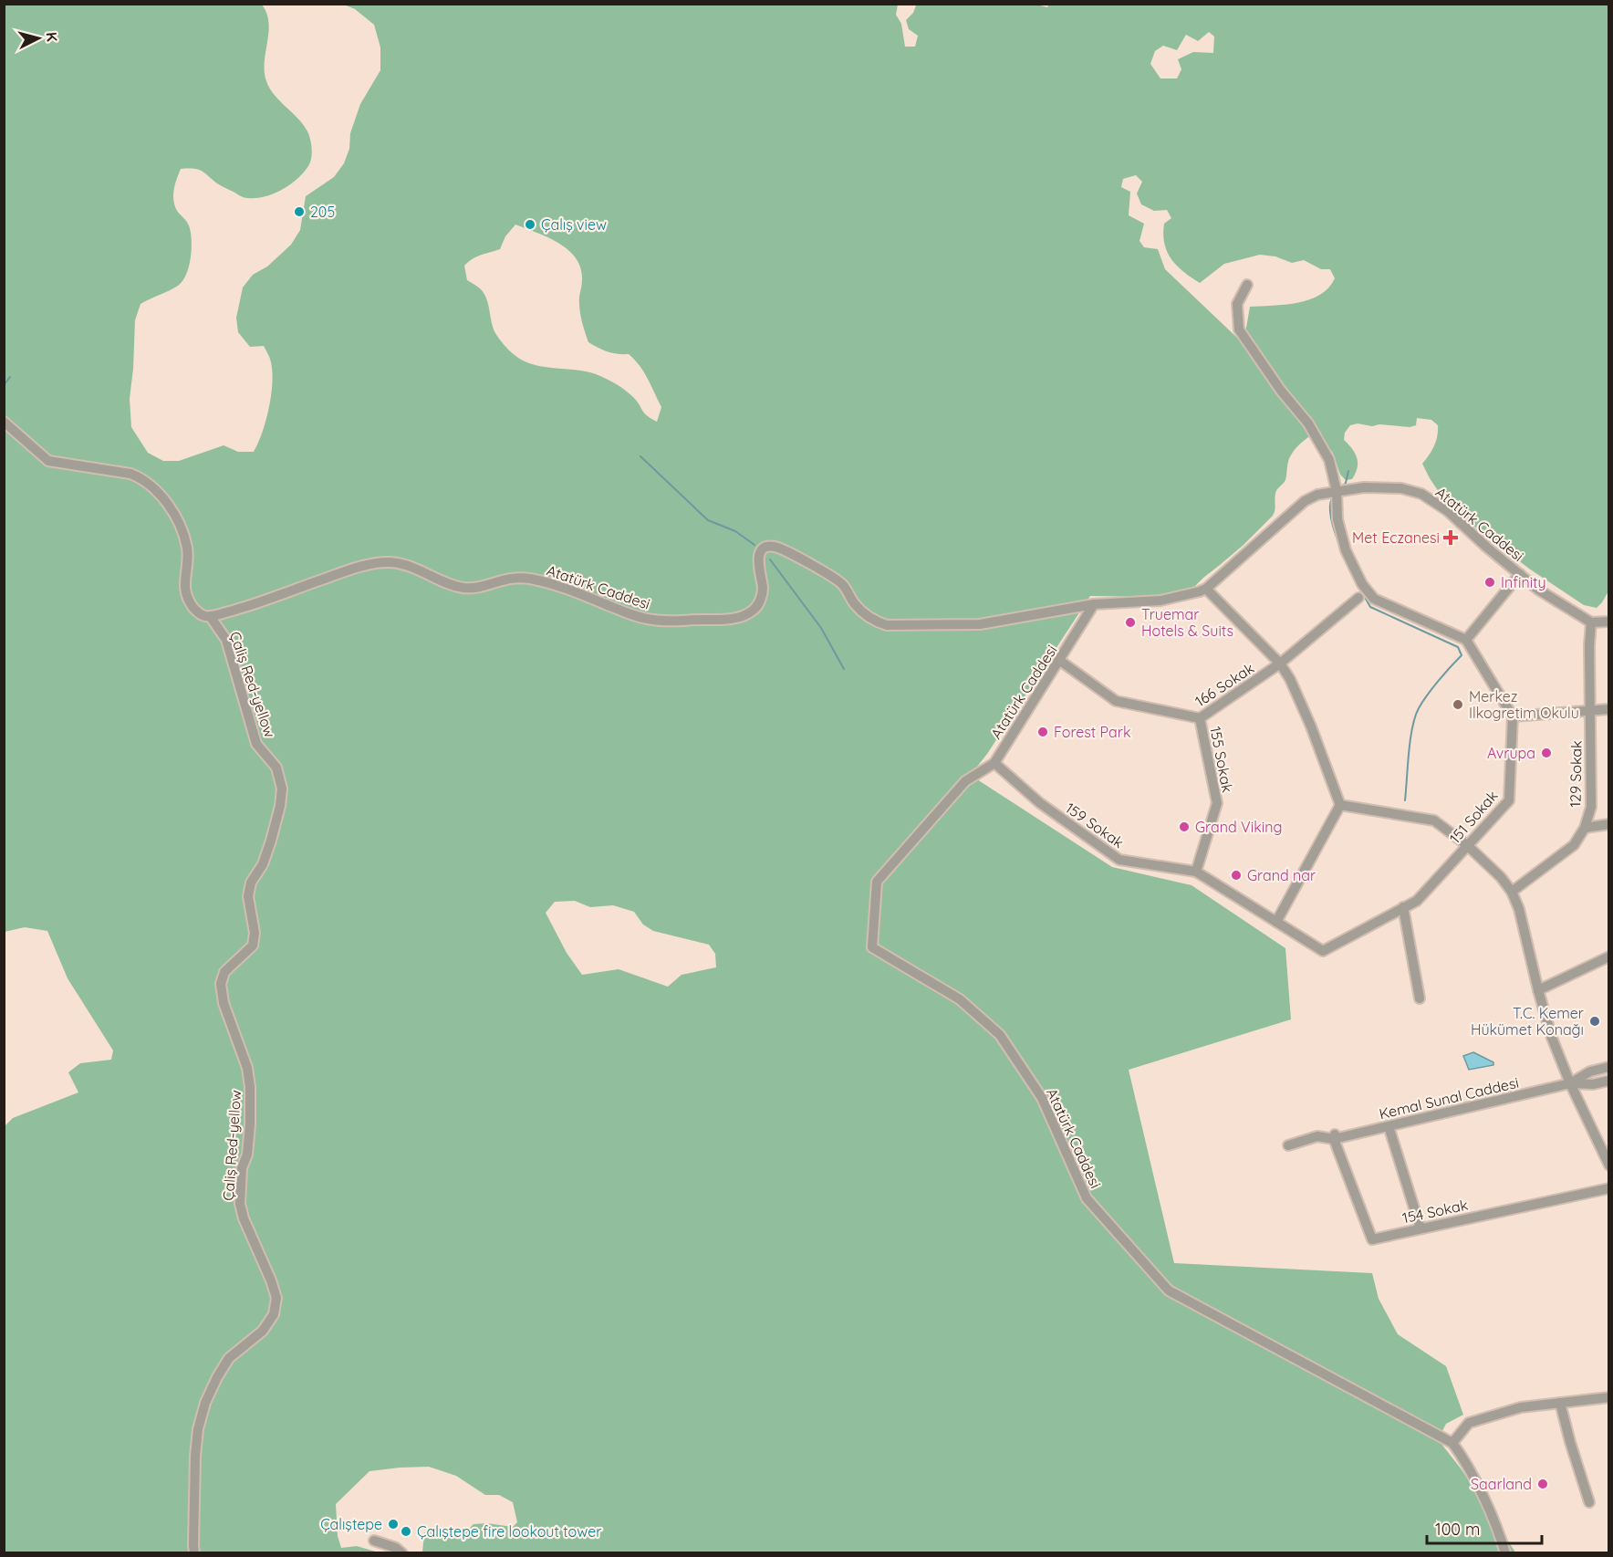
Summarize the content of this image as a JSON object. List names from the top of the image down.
{
  "streets": {
    "street": [
      "Atatürk Caddesi",
      "Çaliş Red-yellow",
      "166 Sokak",
      "155 Sokak",
      "129 Sokak",
      "151 Sokak",
      "159 Sokak",
      "Kemal Sunal Caddesi",
      "154 Sokak"
    ]
  },
  "crossings": [
    ["Atatürk Caddesi", "Çaliş Red-yellow"],
    ["Atatürk Caddesi", "166 Sokak"],
    ["Atatürk Caddesi", "129 Sokak"],
    ["Atatürk Caddesi", "159 Sokak"],
    ["166 Sokak", "155 Sokak"],
    ["155 Sokak", "159 Sokak"],
    ["Kemal Sunal Caddesi", "154 Sokak"]
  ],
  "places": {
    "other": [
      "205",
      "Çalış view",
      "Infinity",
      "Truemar Hotels & Suits",
      "Merkez Ilkogretim Okulu",
      "Forest Park",
      "Avrupa",
      "Grand Viking",
      "Grand nar",
      "T.C. Kemer Hükümet Konağı",
      "Saarland",
      "Çalıştepe",
      "Çalıştepe fire lookout tower"
    ],
    "health": ["Met Eczanesi"]
  },
  "scale_bar": "100 m",
  "north": "right"
}
